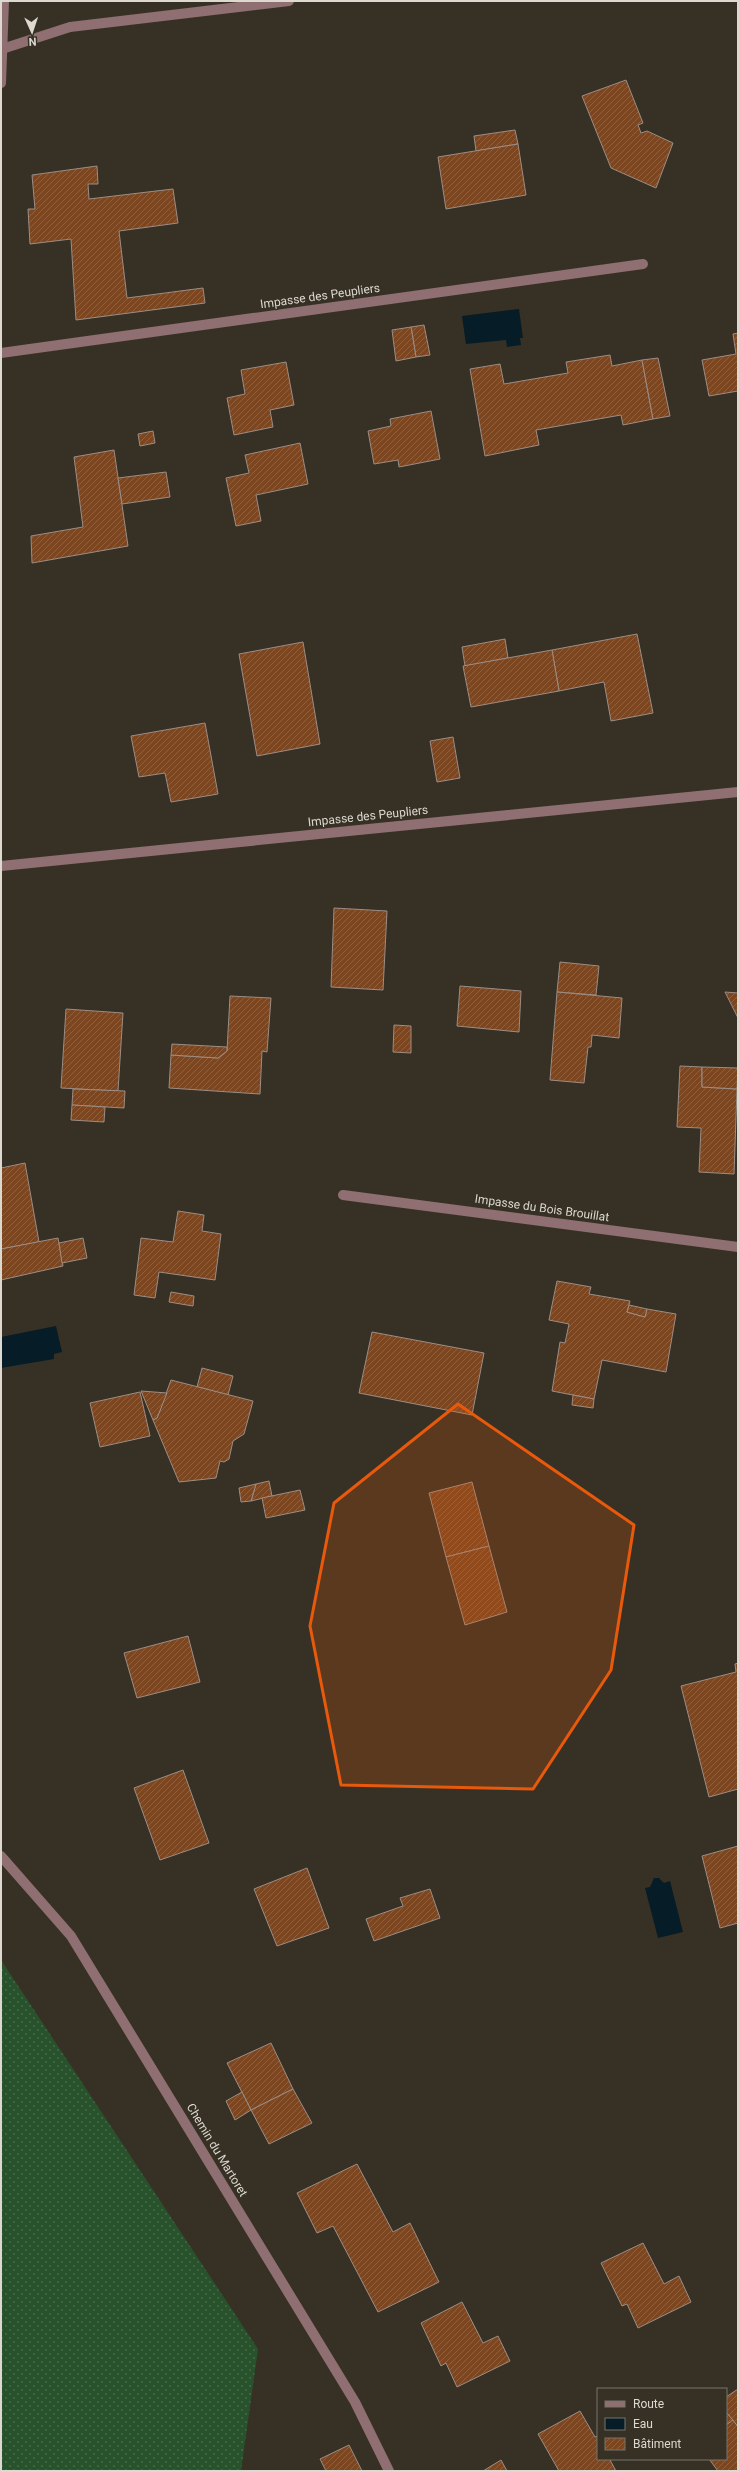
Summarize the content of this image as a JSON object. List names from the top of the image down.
{
  "streets": {
    "street": ["Impasse des Peupliers", "Impasse du Bois Brouillat", "Chemin du Martoret"]
  },
  "legend": ["Route", "Eau", "Bâtiment"],
  "north": "bottom"
}
